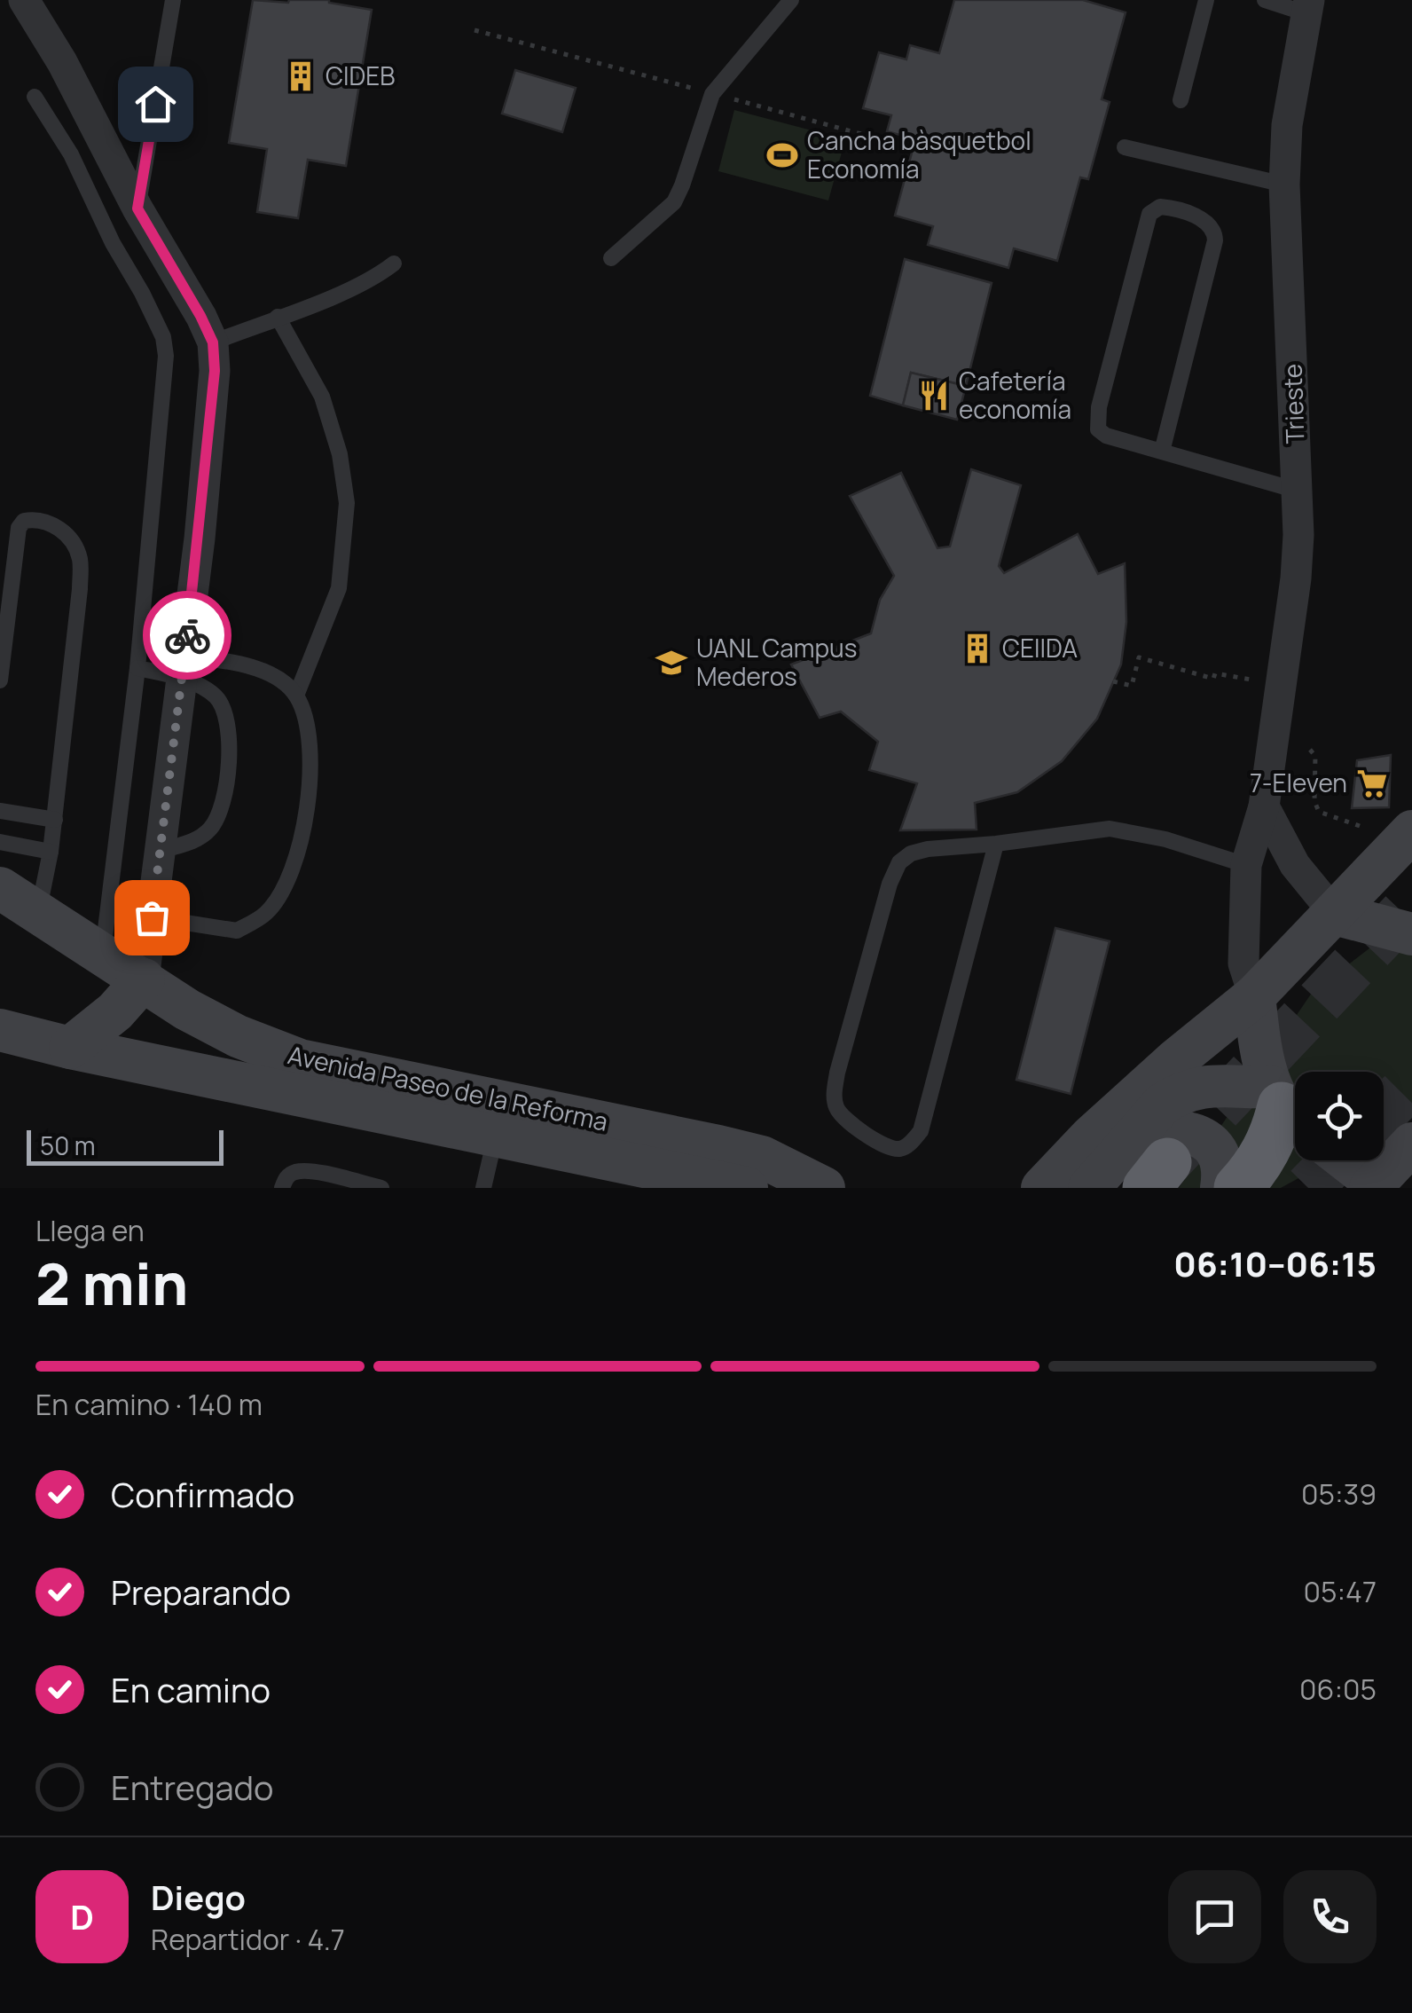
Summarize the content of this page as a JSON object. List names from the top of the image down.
{
  "streets": {
    "street": ["Trieste", "Avenida Paseo de la Reforma"]
  },
  "places": {
    "building": ["CIDEB", "CEIIDA"],
    "sports": ["Cancha bàsquetbol Economía"],
    "restaurant": ["Cafetería economía"],
    "school or university": ["UANL Campus Mederos"],
    "supermarket": ["7-Eleven"]
  },
  "scale_bar": "50 m",
  "page": {
    "scale": "50 m",
    "heading": ["2 min", "Llega en", "06:10–06:15"],
    "panel": ["Diego", "Repartidor · 4.7"],
    "bar": "En camino · 140 m",
    "list": [
      ["Confirmado", "05:39"],
      ["Preparando", "05:47"],
      ["En camino", "06:05"],
      "Entregado"
    ],
    "round": "D"
  }
}
